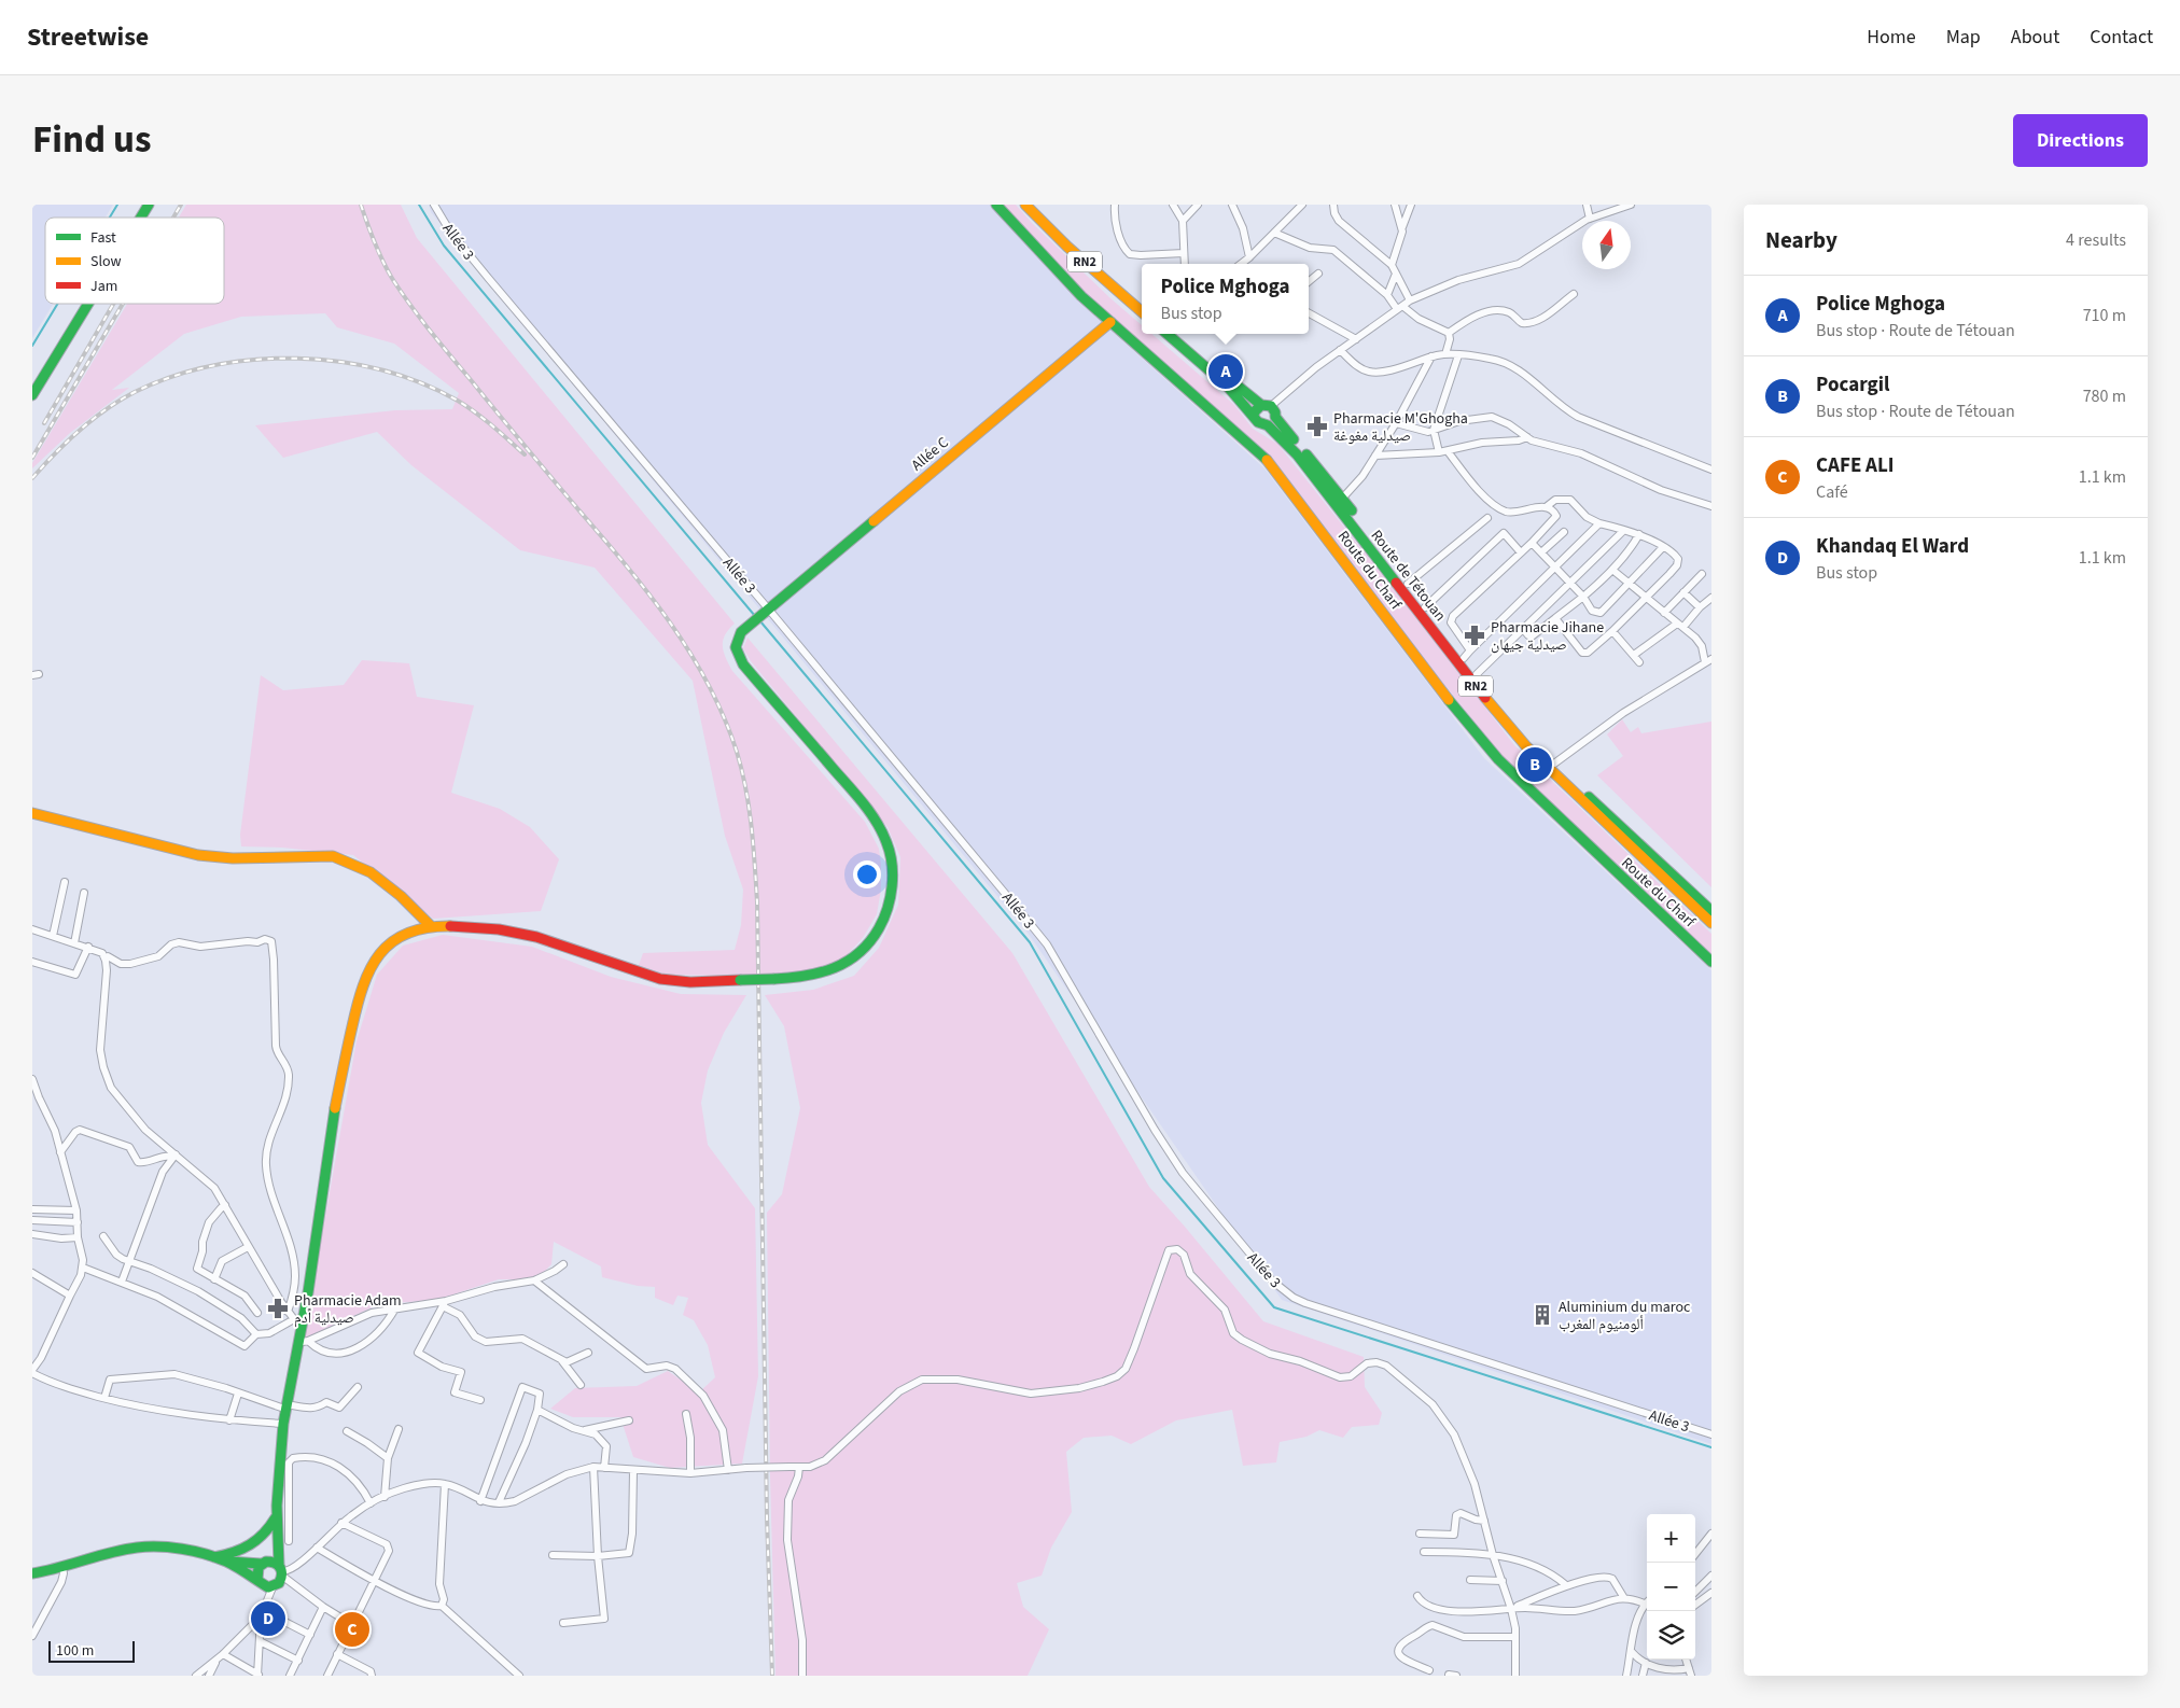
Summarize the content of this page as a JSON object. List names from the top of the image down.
{
  "streets": {
    "main road": [
      "RN2",
      "Allée C",
      "Route du Charf",
      "Route de Tétouan"
    ],
    "street": ["Allée 3"]
  },
  "crossings": [
    ["Allée 3", "Allée C"],
    ["RN2", "Route de Tétouan"],
    ["Allée C", "Route du Charf"]
  ],
  "places": {
    "pharmacy": ["Pharmacie M'Ghogha صيدلية مغوغة", "Pharmacie Jihane صيدلية جيهان", "Pharmacie Adam صيدلية اًدم"],
    "building": ["Aluminium du maroc ألومنيوم المغرب"]
  },
  "legend": ["Fast", "Slow", "Jam"],
  "scale_bar": "100 m",
  "north": "top",
  "page": {
    "header": "Streetwise",
    "nav": [
      "Home",
      "Map",
      "About",
      "Contact"
    ],
    "title": "Find us",
    "buttons": "Directions",
    "heading": ["Nearby", "4 results"],
    "popup": ["Police Mghoga", "Bus stop"],
    "list": [
      {
        "mark": "A",
        "name": "Police Mghoga",
        "note": "Bus stop · Route de Tétouan",
        "value": "710 m"
      },
      {
        "mark": "B",
        "name": "Pocargil",
        "note": "Bus stop · Route de Tétouan",
        "value": "780 m"
      },
      {
        "mark": "C",
        "name": "CAFE ALI",
        "note": "Café",
        "value": "1.1 km"
      },
      {
        "mark": "D",
        "name": "Khandaq El Ward",
        "note": "Bus stop",
        "value": "1.1 km"
      }
    ],
    "pins": [
      "A",
      "B",
      "D",
      "C"
    ],
    "map_buttons": ["+", "−"],
    "scale": "100 m"
  }
}
